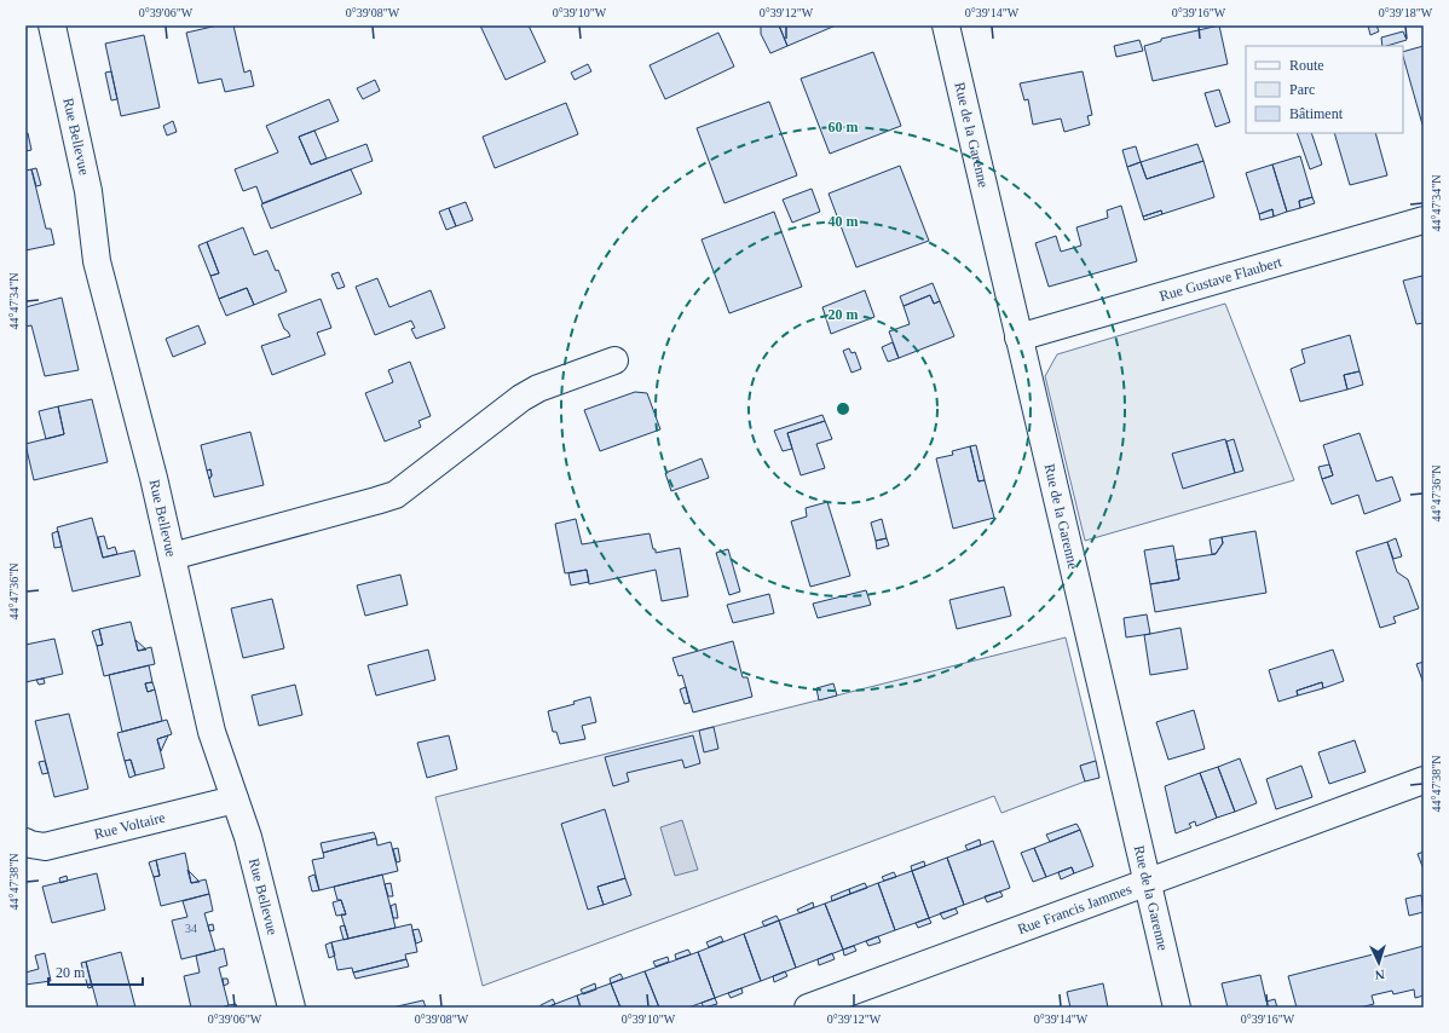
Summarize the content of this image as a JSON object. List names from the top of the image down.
{
  "streets": {
    "street": [
      "Rue de la Garenne",
      "Rue Bellevue",
      "Rue Gustave Flaubert",
      "Rue Voltaire",
      "Rue Francis Jammes"
    ]
  },
  "crossings": [
    ["Rue de la Garenne", "Rue Gustave Flaubert"],
    ["Rue de la Garenne", "Rue Francis Jammes"],
    ["Rue Bellevue", "Rue Voltaire"]
  ],
  "house_numbers": ["34"],
  "legend": ["Route", "Parc", "Bâtiment"],
  "scale_bar": "20 m",
  "north": "bottom",
  "coordinates": [
    "0°39'06\"W",
    "0°39'08\"W",
    "0°39'10\"W",
    "0°39'12\"W",
    "0°39'14\"W",
    "0°39'16\"W",
    "0°39'18\"W",
    "44°47'34\"N",
    "44°47'36\"N",
    "44°47'38\"N"
  ],
  "rings": ["60 m", "40 m", "20 m"]
}
